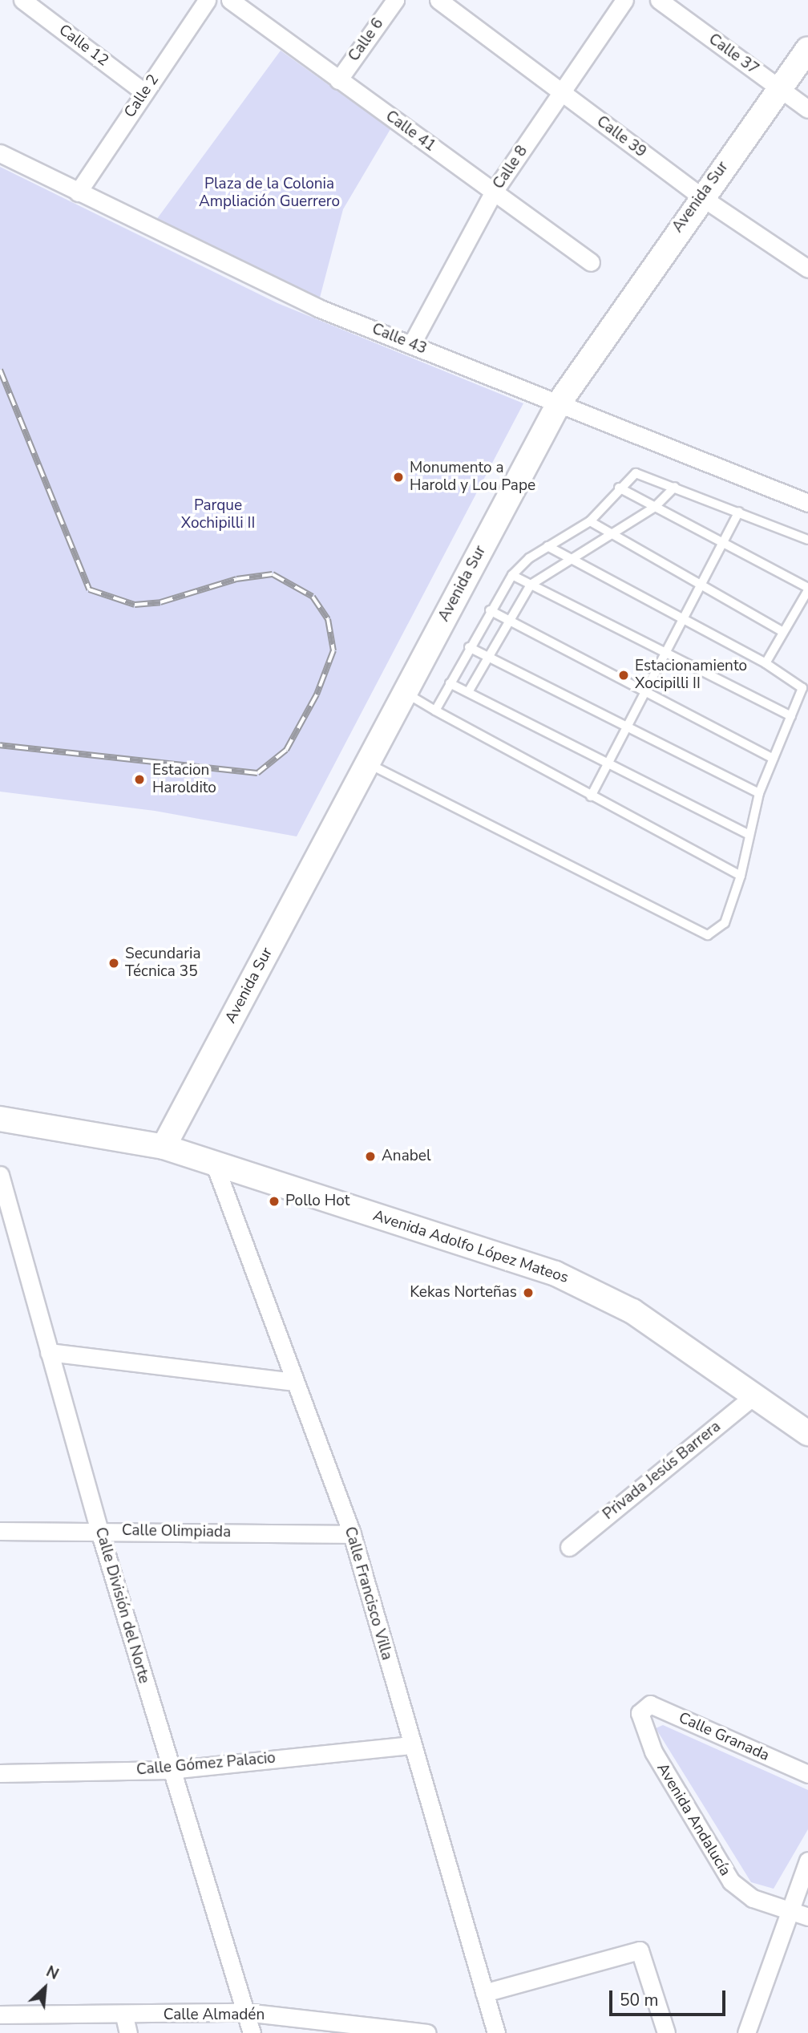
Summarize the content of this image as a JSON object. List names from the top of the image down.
{
  "streets": {
    "street": [
      "Calle 6",
      "Calle 12",
      "Calle 37",
      "Calle 2",
      "Calle 41",
      "Calle 39",
      "Calle 8",
      "Avenida Sur",
      "Calle 43",
      "Avenida Adolfo López Mateos",
      "Privada Jesús Barrera",
      "Calle Olimpiada",
      "Calle Francisco Villa",
      "Calle División del Norte",
      "Calle Granada",
      "Calle Gómez Palacio",
      "Avenida Andalucía",
      "Calle Almadén"
    ]
  },
  "crossings": [
    ["Calle 6", "Calle 41"],
    ["Calle 12", "Calle 2"],
    ["Calle 37", "Avenida Sur"],
    ["Calle 2", "Calle 43"],
    ["Calle 41", "Calle 8"],
    ["Calle 39", "Calle 8"],
    ["Calle 39", "Avenida Sur"],
    ["Calle 8", "Calle 43"],
    ["Avenida Sur", "Calle 43"],
    ["Avenida Sur", "Avenida Adolfo López Mateos"],
    ["Avenida Adolfo López Mateos", "Privada Jesús Barrera"],
    ["Avenida Adolfo López Mateos", "Calle Francisco Villa"],
    ["Calle Olimpiada", "Calle Francisco Villa"],
    ["Calle Olimpiada", "Calle División del Norte"],
    ["Calle Francisco Villa", "Calle Gómez Palacio"],
    ["Calle División del Norte", "Calle Gómez Palacio"],
    ["Calle División del Norte", "Calle Almadén"],
    ["Calle Granada", "Avenida Andalucía"]
  ],
  "parks": ["Plaza de la Colonia Ampliación Guerrero", "Parque Xochipilli II"],
  "places": [
    "Monumento a Harold y Lou Pape",
    "Estacionamiento Xocipilli II",
    "Estacion Haroldito",
    "Secundaria Técnica 35",
    "Anabel",
    "Pollo Hot",
    "Kekas Norteñas"
  ],
  "scale_bar": "50 m",
  "north": "top right"
}
